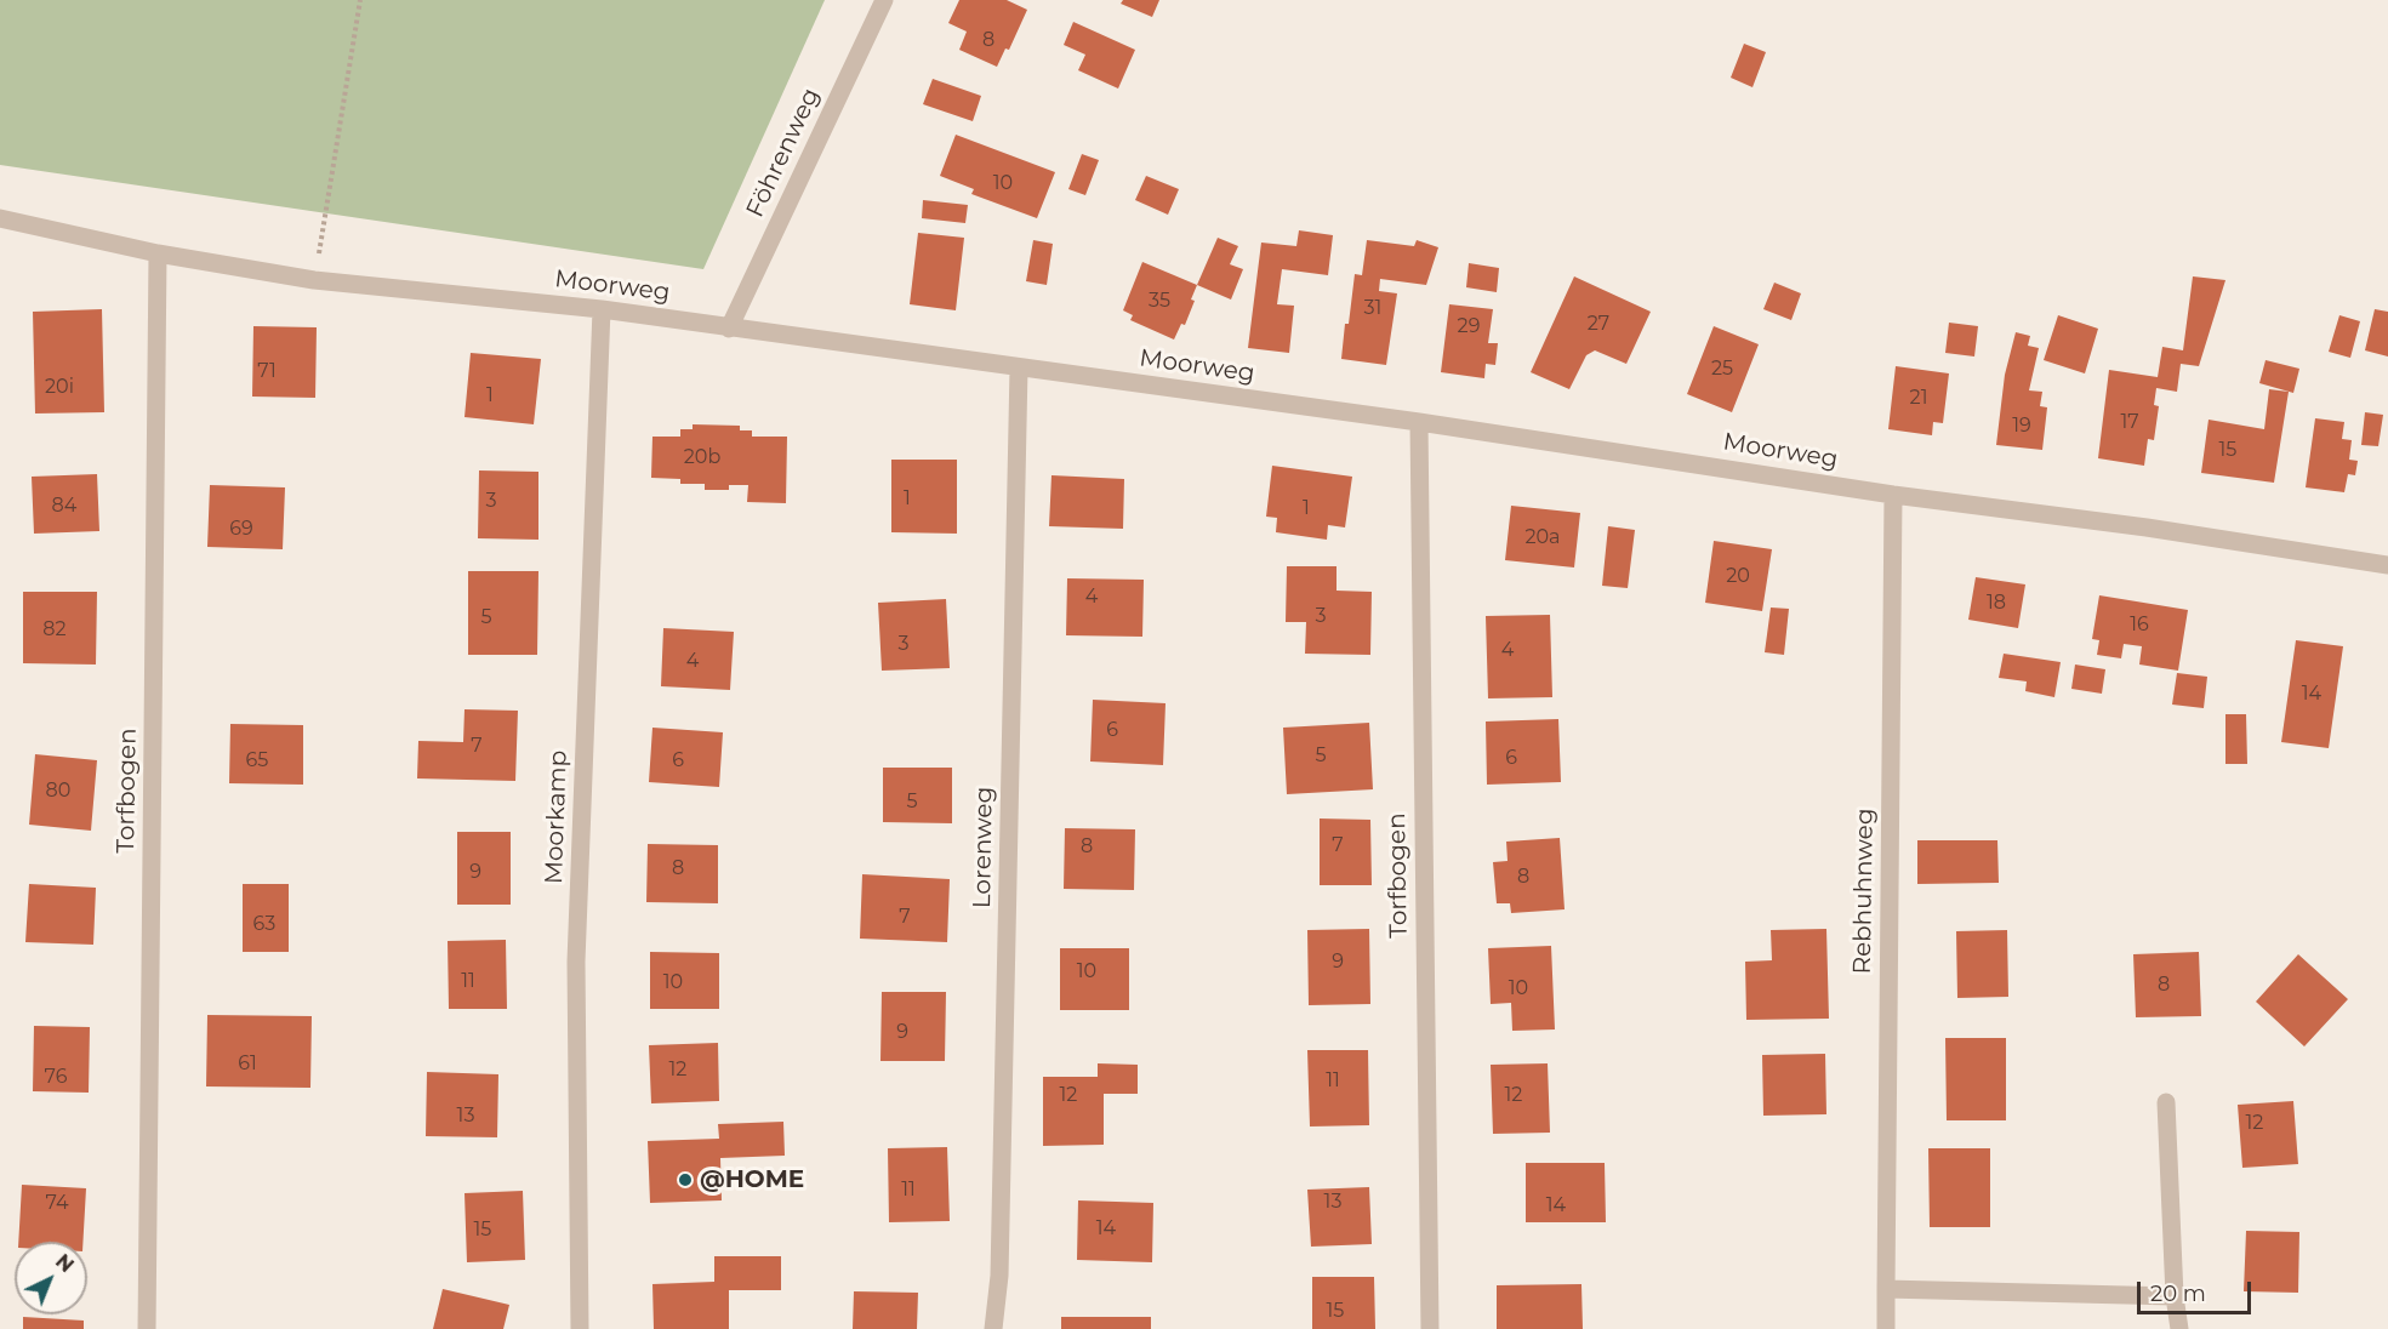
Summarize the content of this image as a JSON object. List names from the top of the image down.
{
  "streets": {
    "street": [
      "Föhrenweg",
      "Moorweg",
      "Torfbogen",
      "Moorkamp",
      "Lorenweg",
      "Rebhuhnweg"
    ]
  },
  "crossings": [
    ["Föhrenweg", "Moorweg"],
    ["Moorweg", "Torfbogen"],
    ["Moorweg", "Moorkamp"],
    ["Moorweg", "Lorenweg"],
    ["Moorweg", "Rebhuhnweg"]
  ],
  "places": ["@HOME"],
  "house_numbers": [
    "8",
    "10",
    "35",
    "31",
    "27",
    "29",
    "25",
    "71",
    "20i",
    "1",
    "21",
    "17",
    "19",
    "15",
    "20b",
    "1",
    "3",
    "84",
    "1",
    "69",
    "20a",
    "20",
    "4",
    "18",
    "3",
    "5",
    "16",
    "82",
    "3",
    "4",
    "4",
    "14",
    "6",
    "7",
    "5",
    "6",
    "65",
    "6",
    "80",
    "5",
    "7",
    "8",
    "8",
    "9",
    "8",
    "7",
    "63",
    "9",
    "10",
    "11",
    "10",
    "8",
    "10",
    "9",
    "61",
    "12",
    "76",
    "11",
    "12",
    "12",
    "13",
    "12",
    "11",
    "13",
    "74",
    "14",
    "14",
    "15",
    "15"
  ],
  "scale_bar": "20 m",
  "north": "top right"
}
